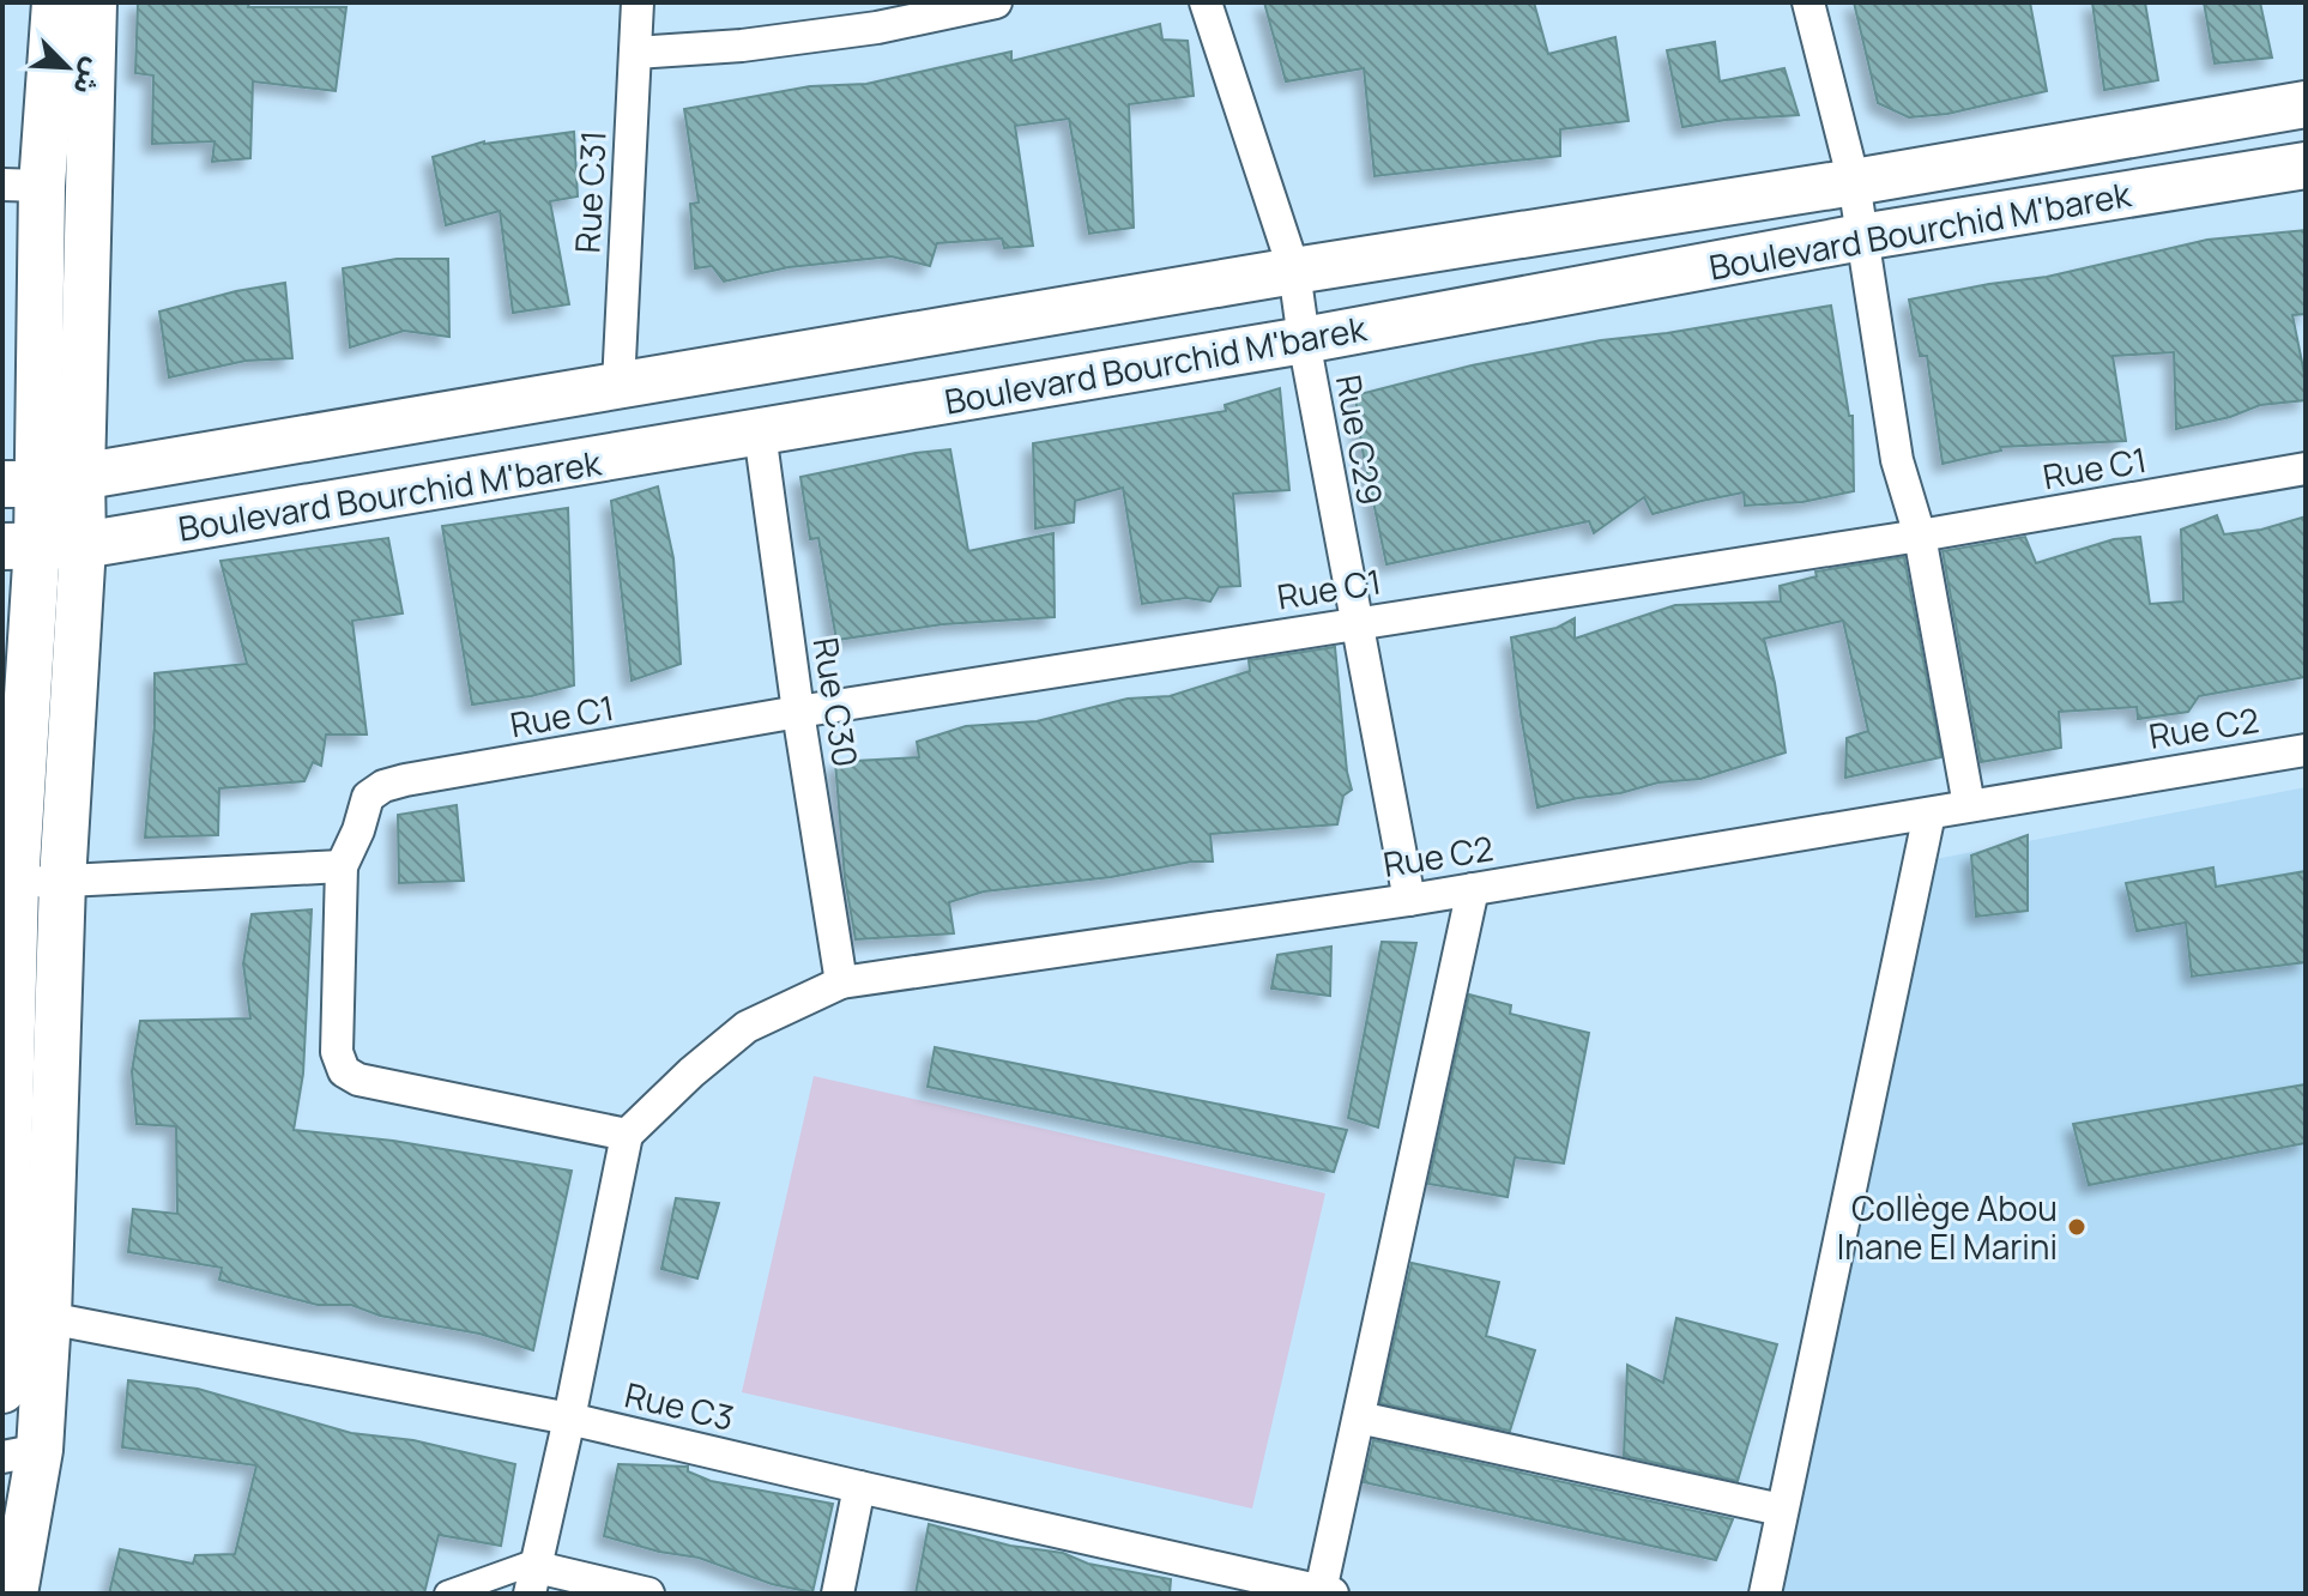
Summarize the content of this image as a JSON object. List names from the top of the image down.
{
  "streets": {
    "main road": ["Boulevard Bourchid M'barek"],
    "street": [
      "Rue C31",
      "Rue C29",
      "Rue C1",
      "Rue C30",
      "Rue C2",
      "Rue C3"
    ]
  },
  "crossings": [
    ["Rue C31", "Boulevard Bourchid M'barek"],
    ["Boulevard Bourchid M'barek", "Rue C29"],
    ["Boulevard Bourchid M'barek", "Rue C30"],
    ["Rue C29", "Rue C1"],
    ["Rue C29", "Rue C2"],
    ["Rue C1", "Rue C30"],
    ["Rue C30", "Rue C2"]
  ],
  "places": ["Collège Abou Inane El Marini"],
  "north": "bottom right"
}
